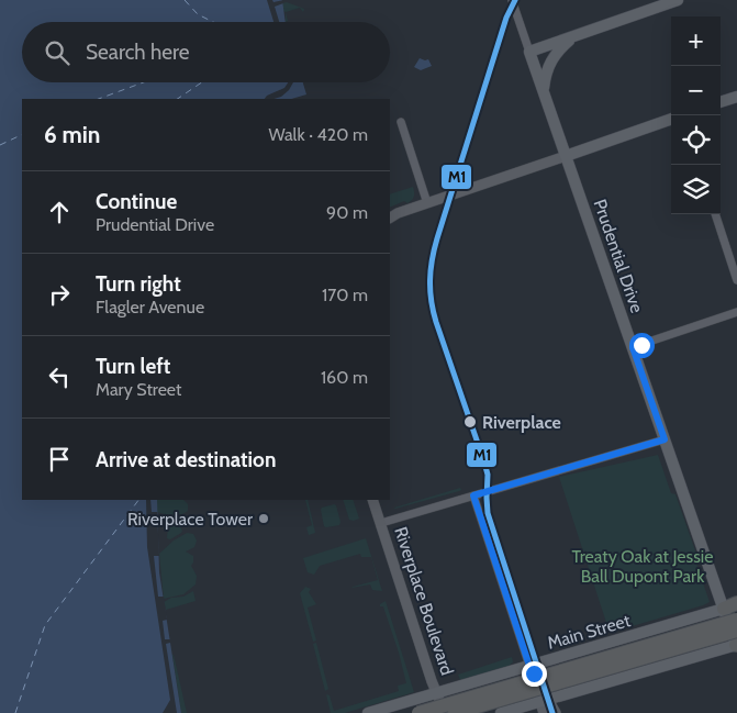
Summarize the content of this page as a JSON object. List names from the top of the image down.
{
  "streets": {
    "main road": ["Prudential Drive", "Riverplace Boulevard", "Main Street"]
  },
  "crossings": [
    ["Prudential Drive", "Main Street"],
    ["Riverplace Boulevard", "Main Street"]
  ],
  "parks": ["Treaty Oak at Jessie Ball Dupont Park"],
  "places": ["Riverplace", "Riverplace Tower"],
  "lines": ["transit line M1"],
  "page": {
    "map_buttons": ["+", "−"],
    "search": "Search here",
    "heading": ["6 min", "Walk · 420 m"],
    "list": [
      ["Continue", "Prudential Drive", "90 m"],
      ["Turn right", "Flagler Avenue", "170 m"],
      ["Turn left", "Mary Street", "160 m"],
      "Arrive at destination"
    ]
  }
}
